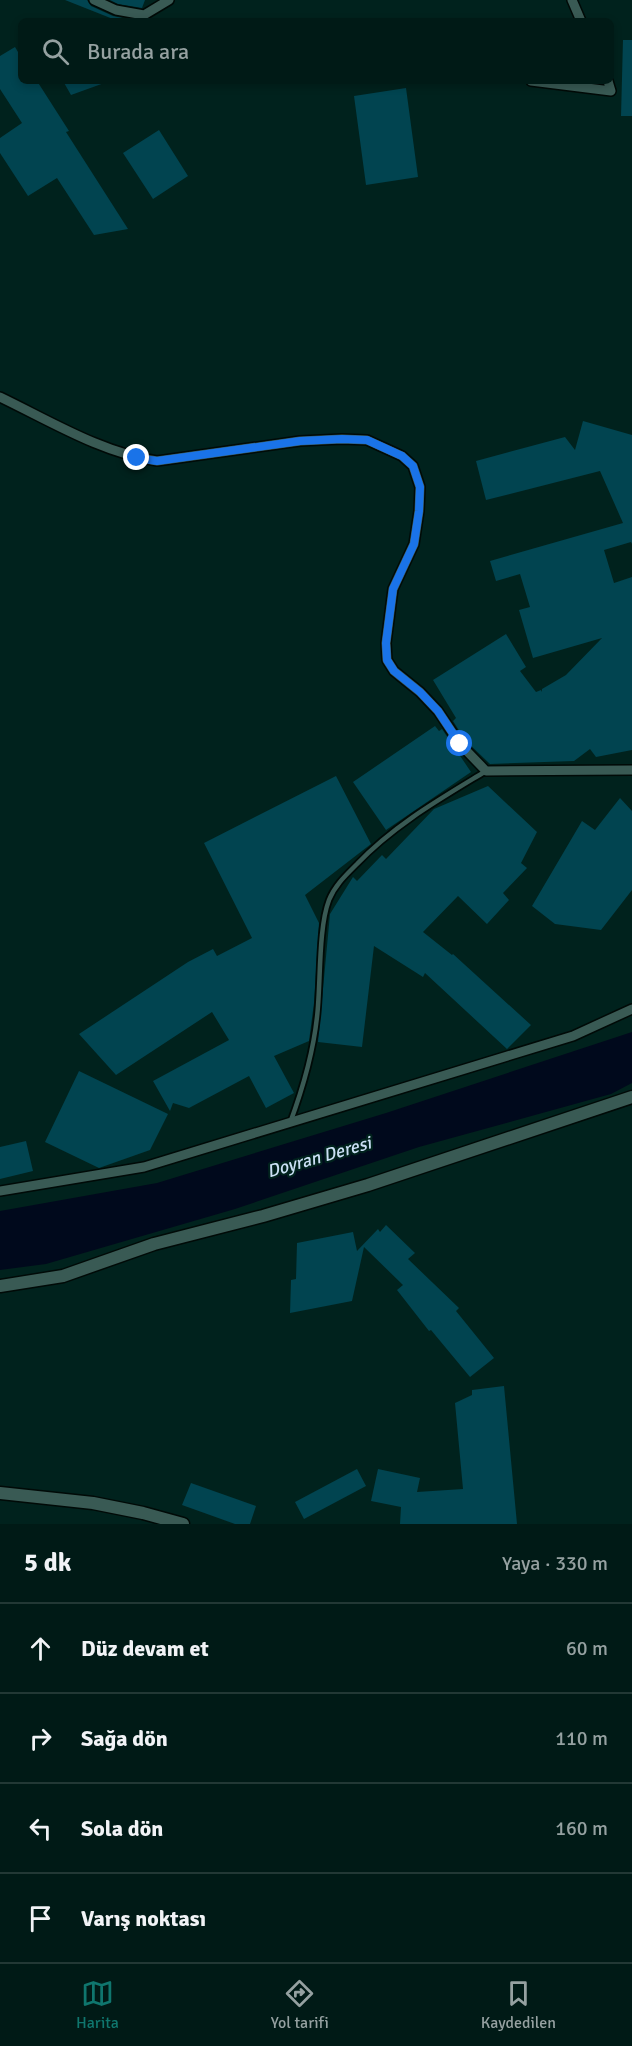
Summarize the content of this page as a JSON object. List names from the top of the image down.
{
  "water": ["Doyran Deresi"],
  "page": {
    "search": "Burada ara",
    "heading": ["5 dk", "Yaya · 330 m"],
    "list": [
      ["Düz devam et", "60 m"],
      ["Sağa dön", "110 m"],
      ["Sola dön", "160 m"],
      "Varış noktası"
    ],
    "nav": ["Harita", "Yol tarifi", "Kaydedilen"]
  }
}
